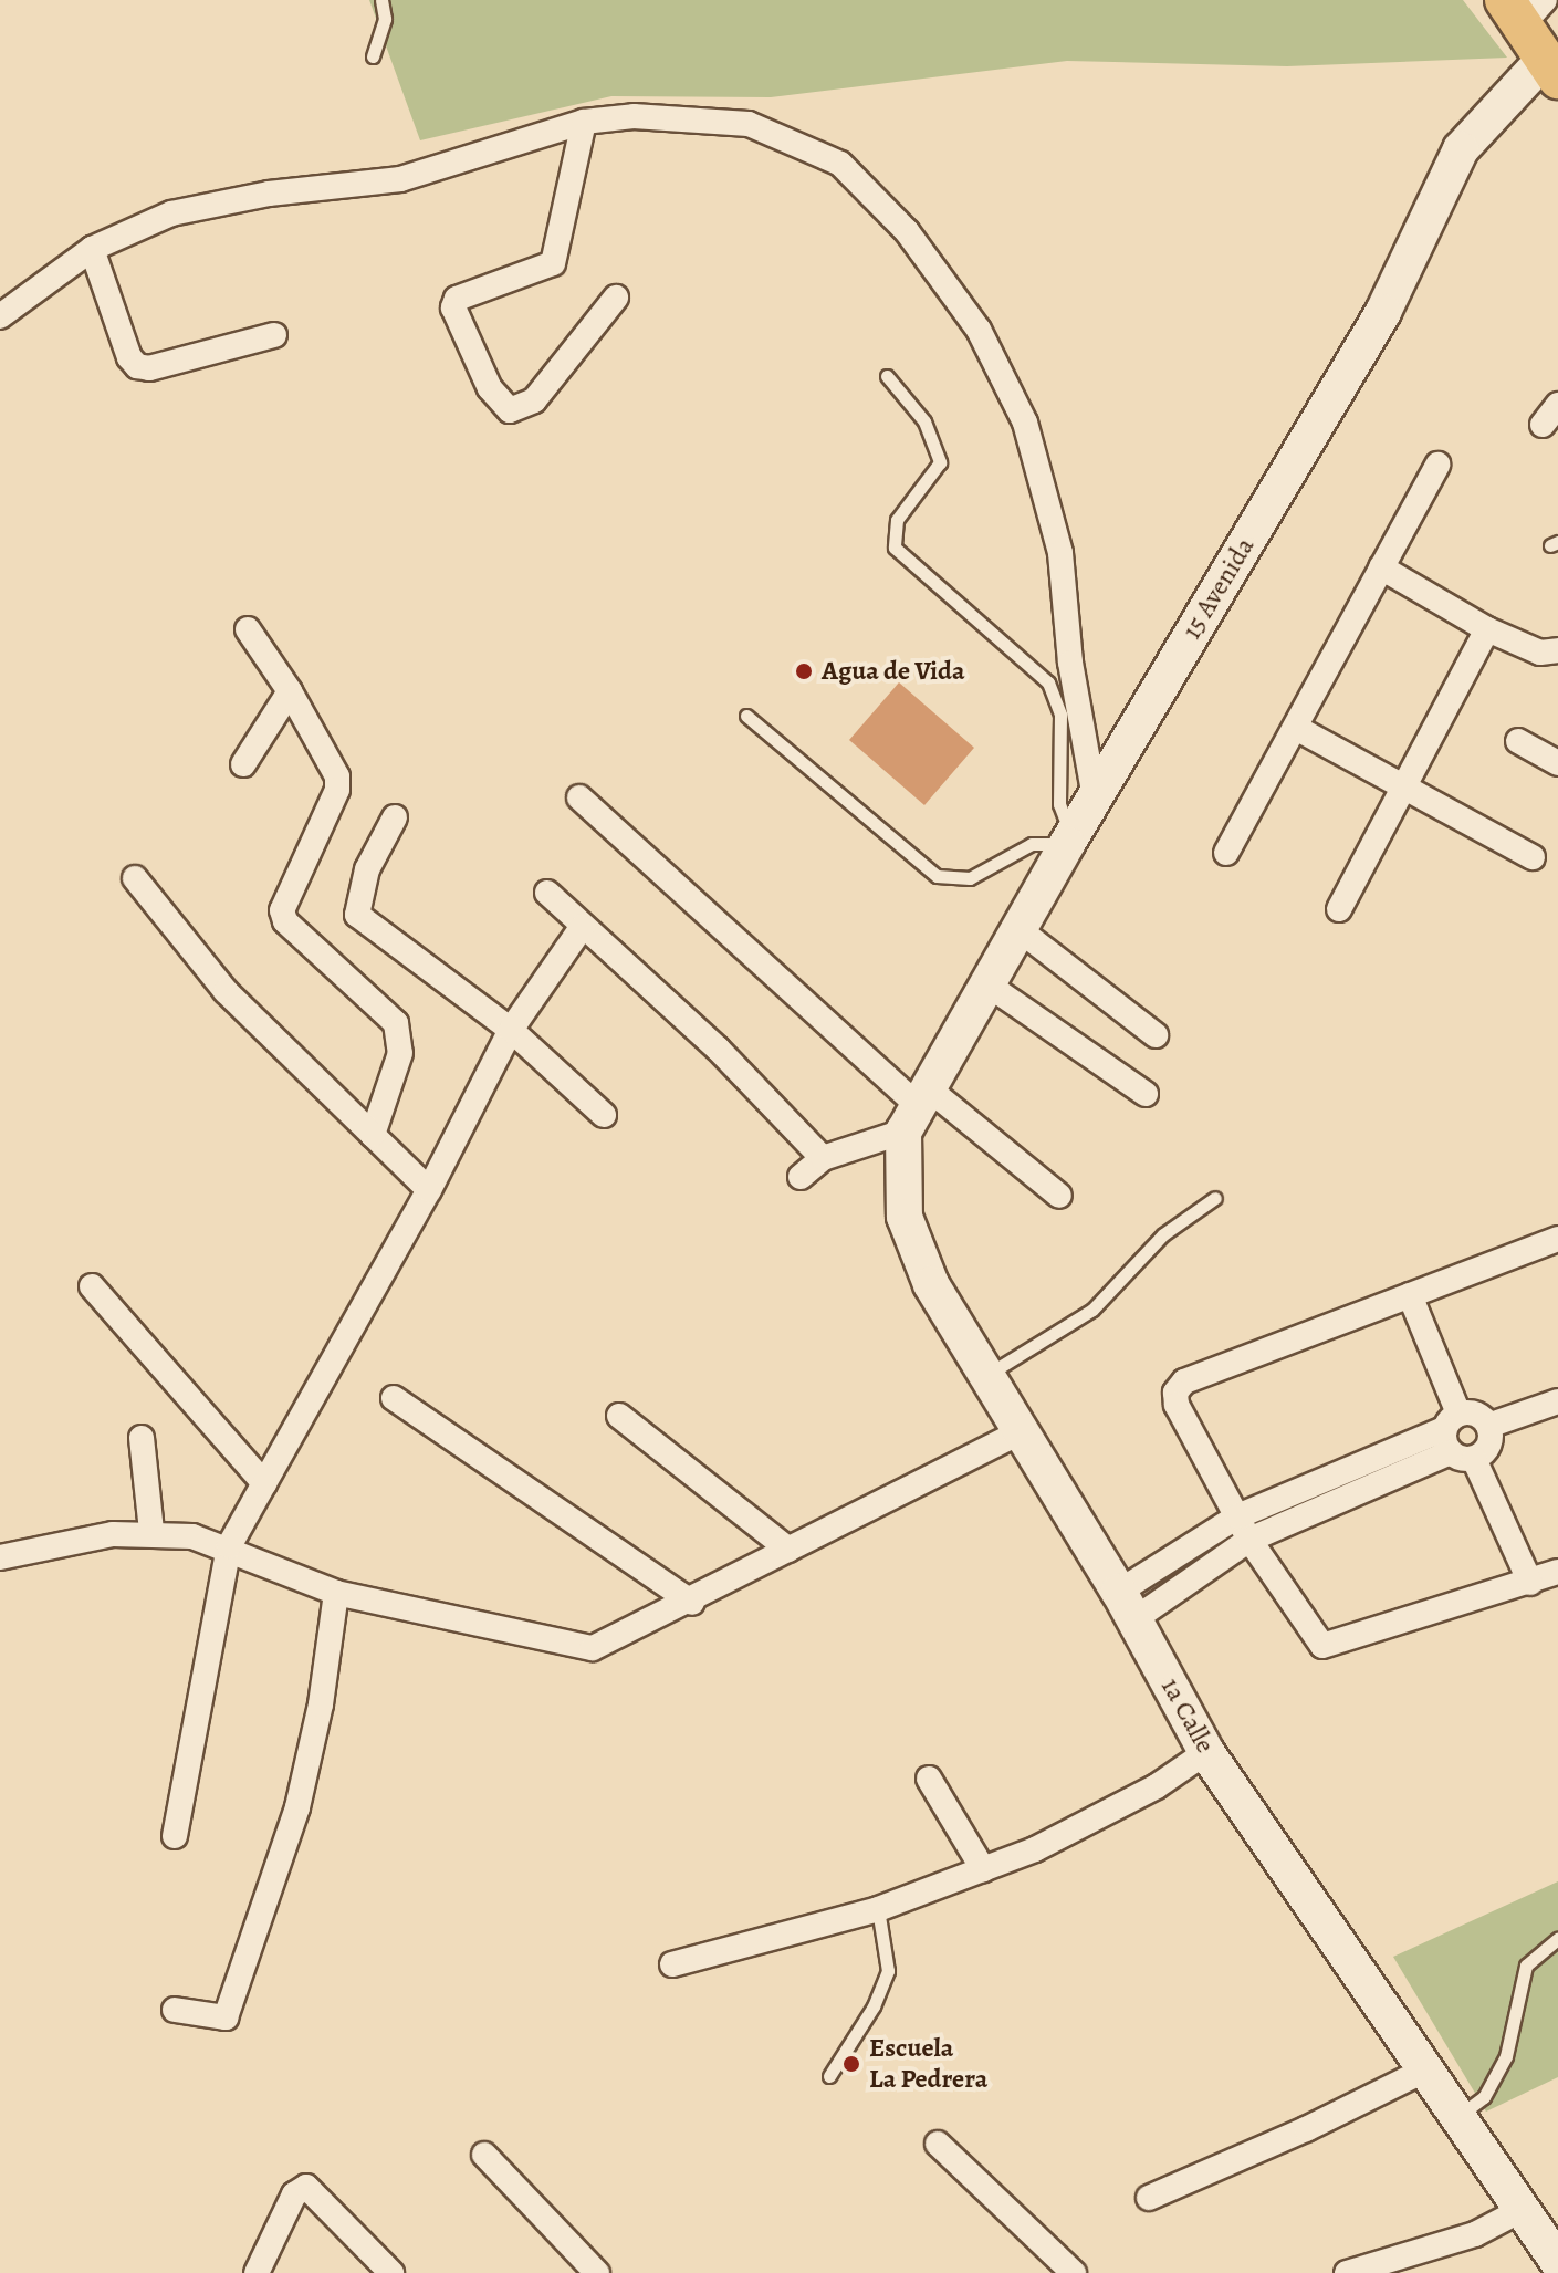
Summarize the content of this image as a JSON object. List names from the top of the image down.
{
  "streets": {
    "street": ["15 Avenida", "1a Calle"]
  },
  "crossings": [
    ["15 Avenida", "1a Calle"]
  ],
  "places": ["Agua de Vida", "Escuela La Pedrera"]
}
